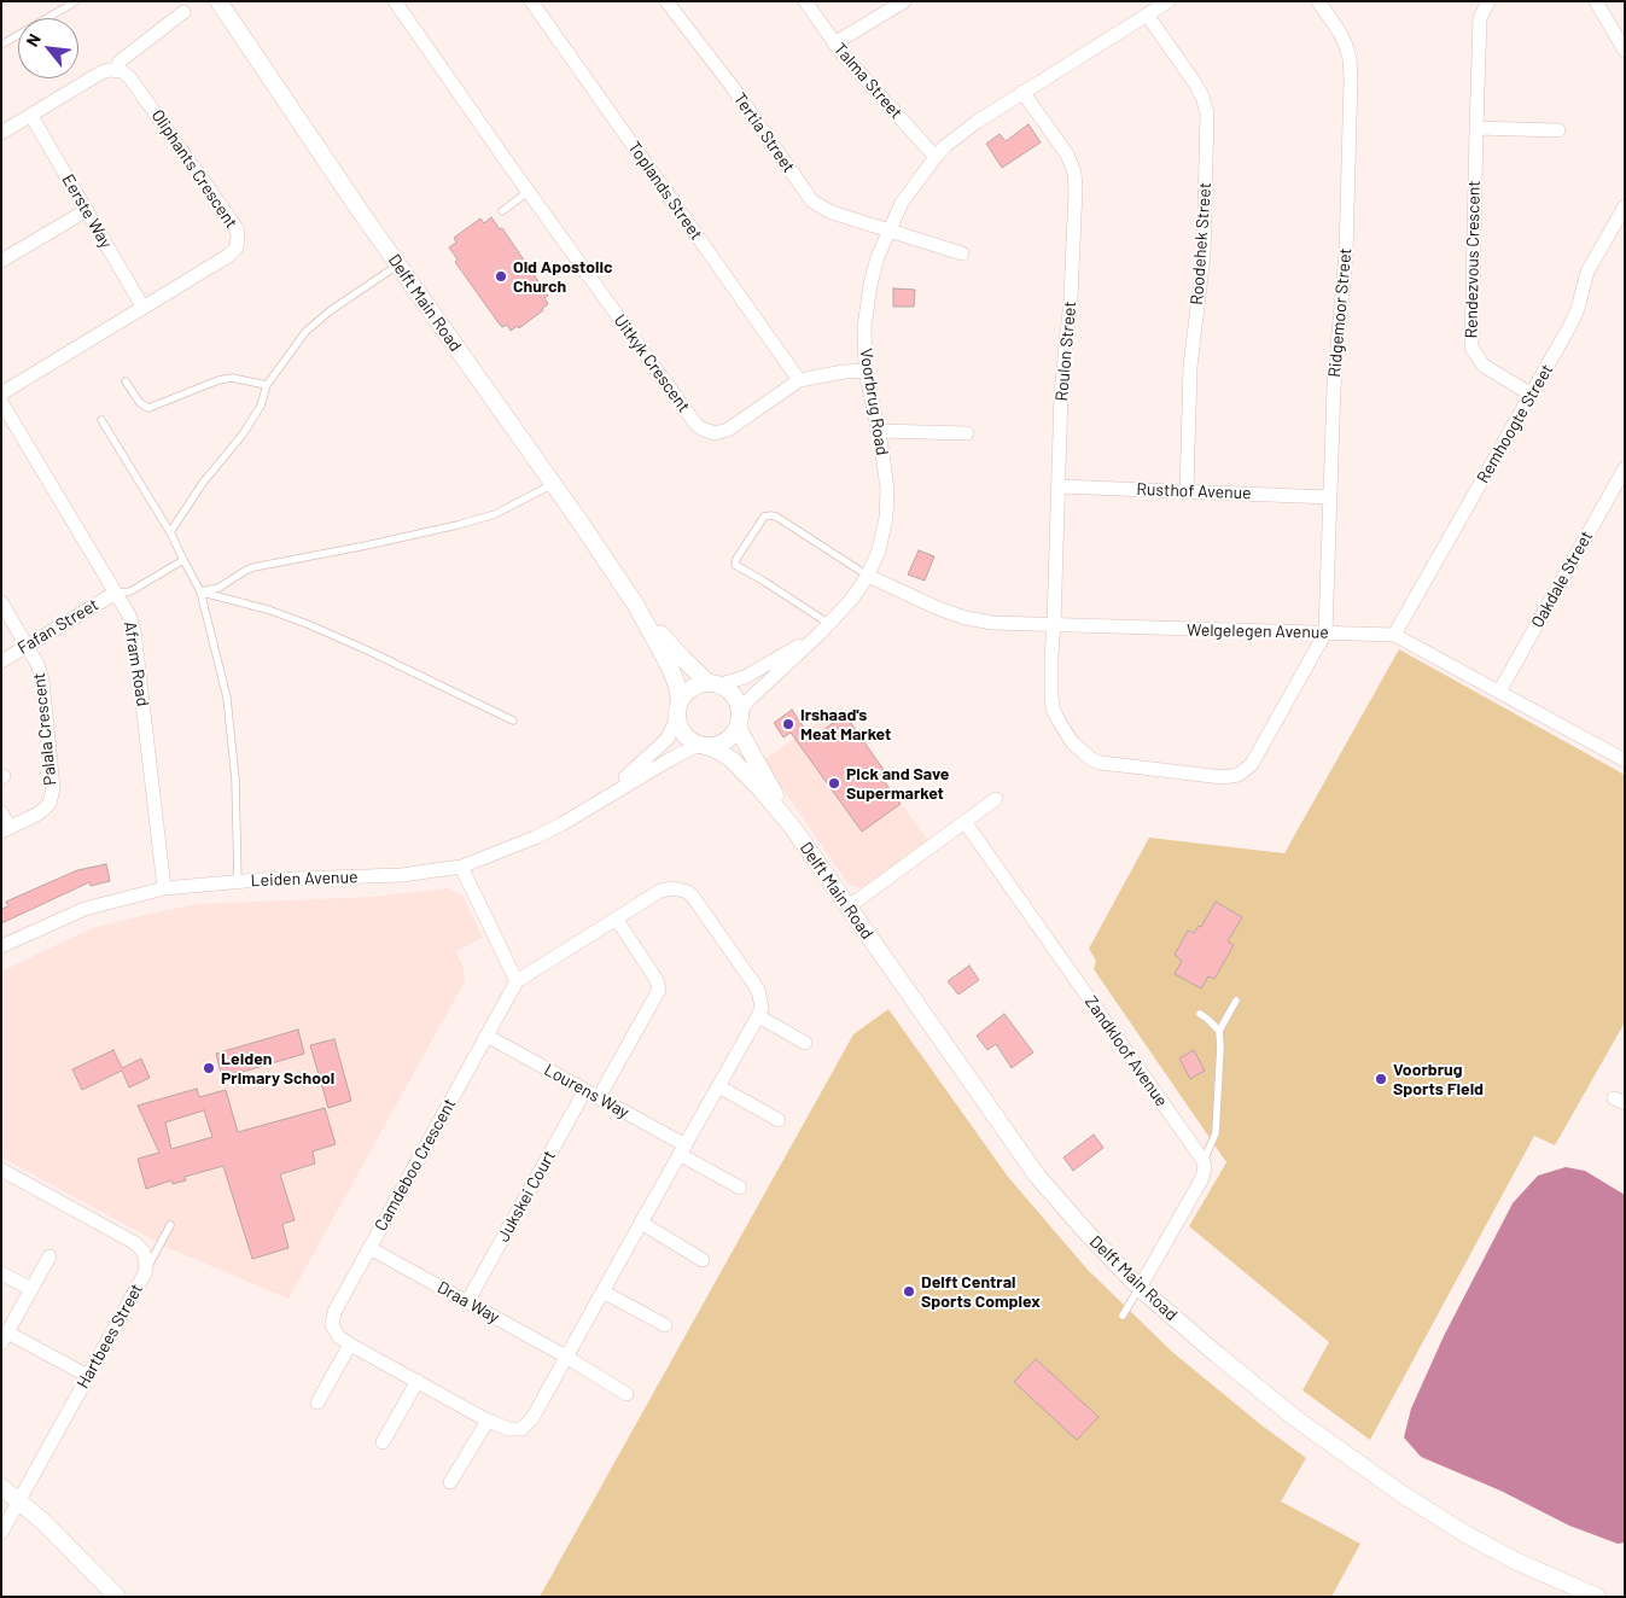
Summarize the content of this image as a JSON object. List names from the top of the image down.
{
  "streets": {
    "street": [
      "Talma Street",
      "Tertia Street",
      "Oliphants Crescent",
      "Toplands Street",
      "Eerste Way",
      "Roodehek Street",
      "Rendezvous Crescent",
      "Delft Main Road",
      "Ridgemoor Street",
      "Roulon Street",
      "Uitkyk Crescent",
      "Voorbrug Road",
      "Remhoogte Street",
      "Rusthof Avenue",
      "Oakdale Street",
      "Fafan Street",
      "Welgelegen Avenue",
      "Afram Road",
      "Palala Crescent",
      "Leiden Avenue",
      "Zandkloof Avenue",
      "Lourens Way",
      "Camdeboo Crescent",
      "Jukskei Court",
      "Draa Way",
      "Hartbees Street"
    ]
  },
  "crossings": [
    ["Talma Street", "Voorbrug Road"],
    ["Tertia Street", "Voorbrug Road"],
    ["Oliphants Crescent", "Eerste Way"],
    ["Toplands Street", "Uitkyk Crescent"],
    ["Roodehek Street", "Voorbrug Road"],
    ["Roodehek Street", "Rusthof Avenue"],
    ["Rendezvous Crescent", "Remhoogte Street"],
    ["Delft Main Road", "Voorbrug Road"],
    ["Delft Main Road", "Leiden Avenue"],
    ["Ridgemoor Street", "Roulon Street"],
    ["Ridgemoor Street", "Rusthof Avenue"],
    ["Ridgemoor Street", "Welgelegen Avenue"],
    ["Roulon Street", "Voorbrug Road"],
    ["Roulon Street", "Rusthof Avenue"],
    ["Roulon Street", "Welgelegen Avenue"],
    ["Uitkyk Crescent", "Voorbrug Road"],
    ["Voorbrug Road", "Welgelegen Avenue"],
    ["Voorbrug Road", "Leiden Avenue"],
    ["Remhoogte Street", "Welgelegen Avenue"],
    ["Oakdale Street", "Welgelegen Avenue"],
    ["Fafan Street", "Afram Road"],
    ["Fafan Street", "Palala Crescent"],
    ["Afram Road", "Leiden Avenue"],
    ["Lourens Way", "Camdeboo Crescent"],
    ["Lourens Way", "Jukskei Court"],
    ["Camdeboo Crescent", "Draa Way"],
    ["Jukskei Court", "Draa Way"]
  ],
  "places": [
    "Old Apostolic Church",
    "Irshaad's Meat Market",
    "Pick and Save Supermarket",
    "Leiden Primary School",
    "Voorbrug Sports Field",
    "Delft Central Sports Complex"
  ],
  "north": "top left"
}
